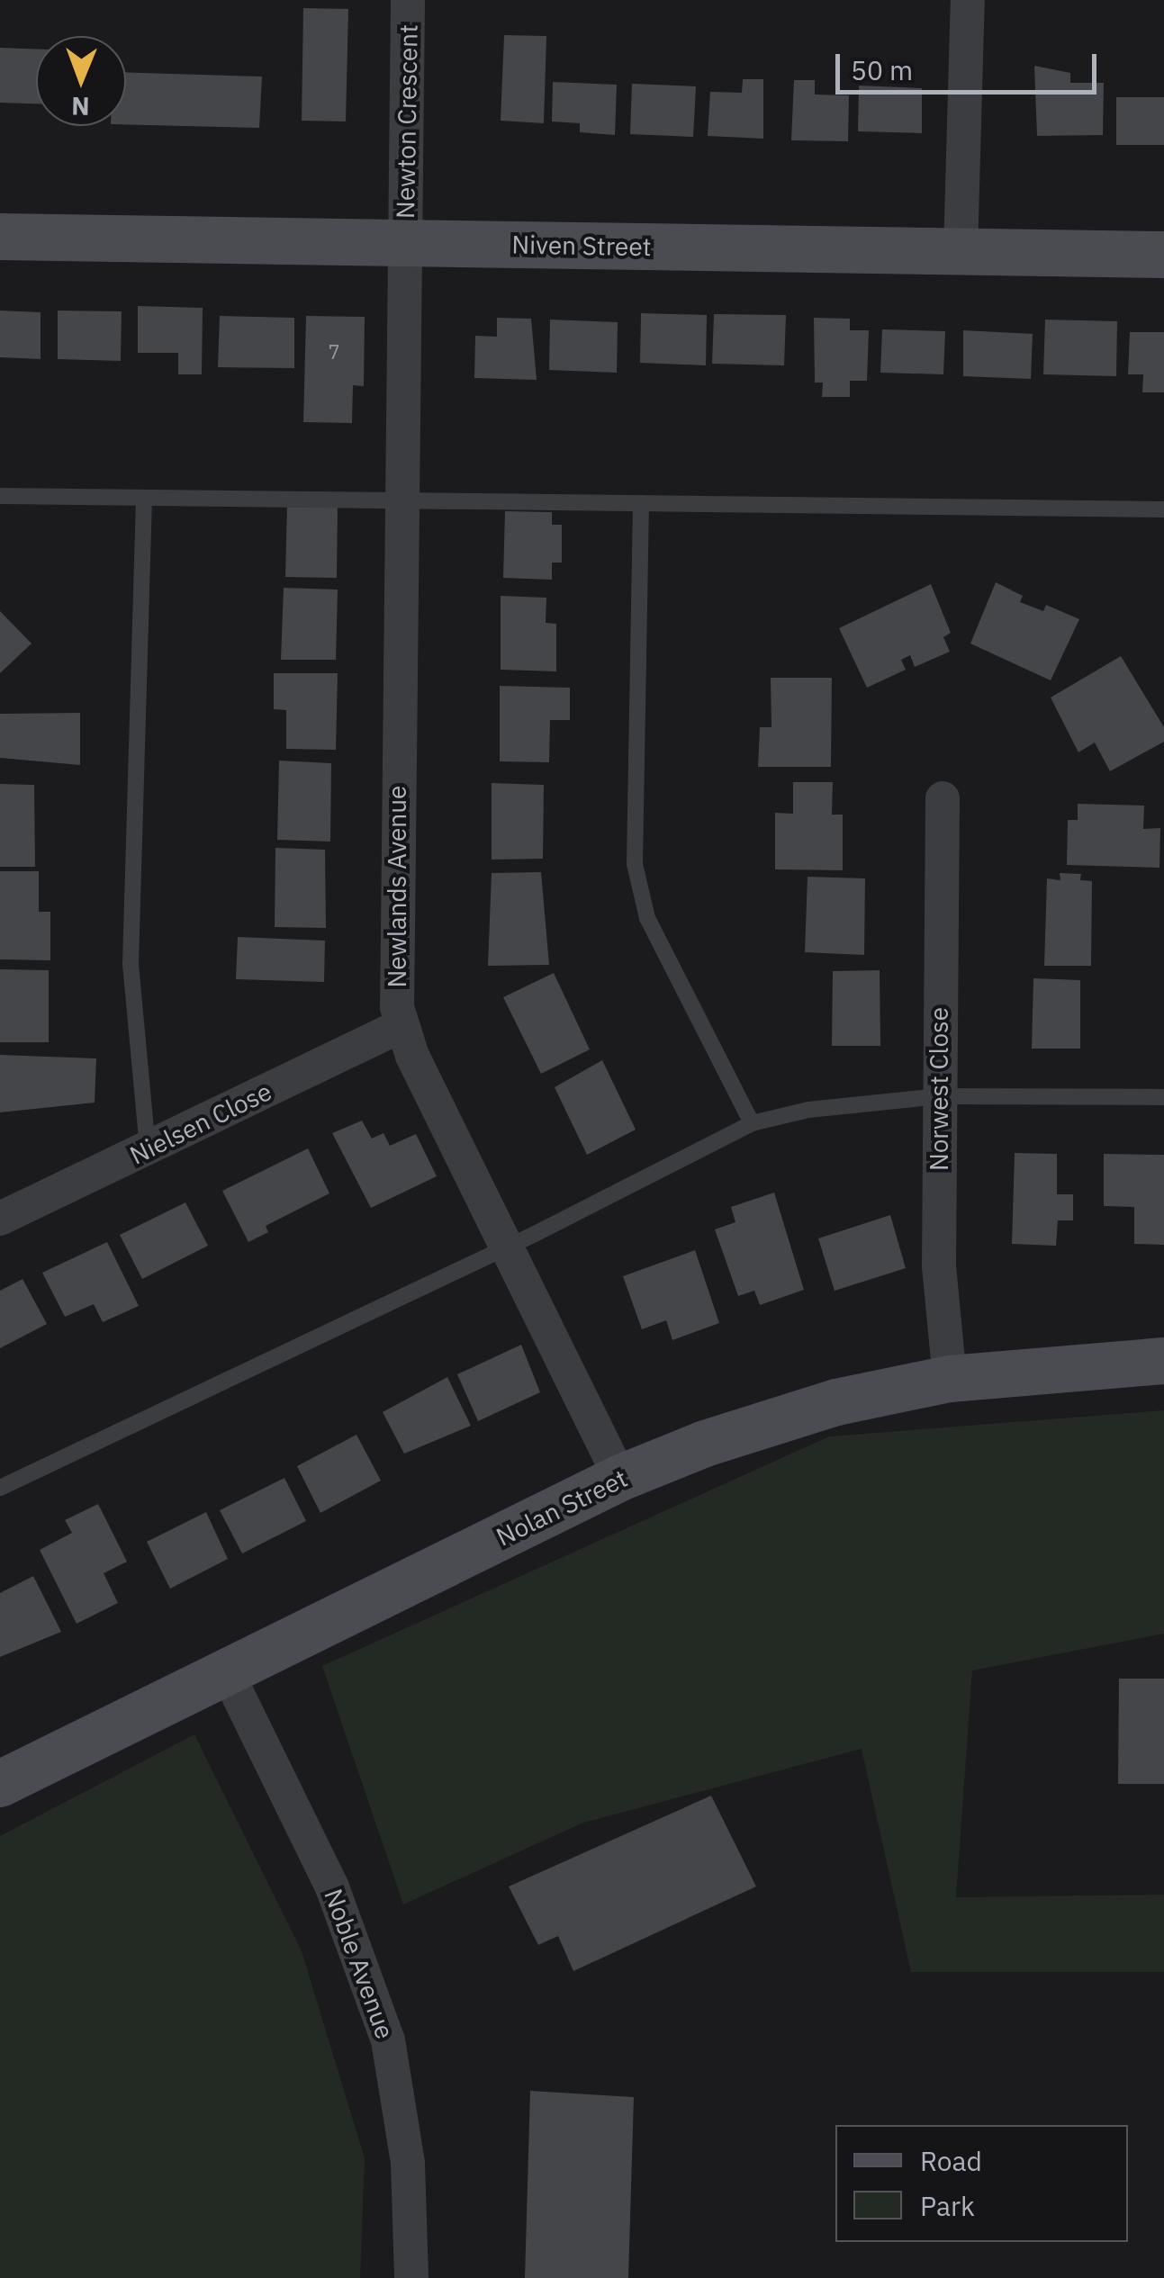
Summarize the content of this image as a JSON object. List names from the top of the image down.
{
  "streets": {
    "street": [
      "Newton Crescent",
      "Niven Street",
      "Newlands Avenue",
      "Norwest Close",
      "Nielsen Close",
      "Nolan Street",
      "Noble Avenue"
    ]
  },
  "crossings": [
    ["Newton Crescent", "Niven Street"],
    ["Newton Crescent", "Newlands Avenue"],
    ["Niven Street", "Newlands Avenue"],
    ["Newlands Avenue", "Nielsen Close"],
    ["Newlands Avenue", "Nolan Street"],
    ["Norwest Close", "Nolan Street"],
    ["Nolan Street", "Noble Avenue"]
  ],
  "house_numbers": ["7"],
  "legend": ["Road", "Park"],
  "scale_bar": "50 m",
  "north": "bottom"
}
